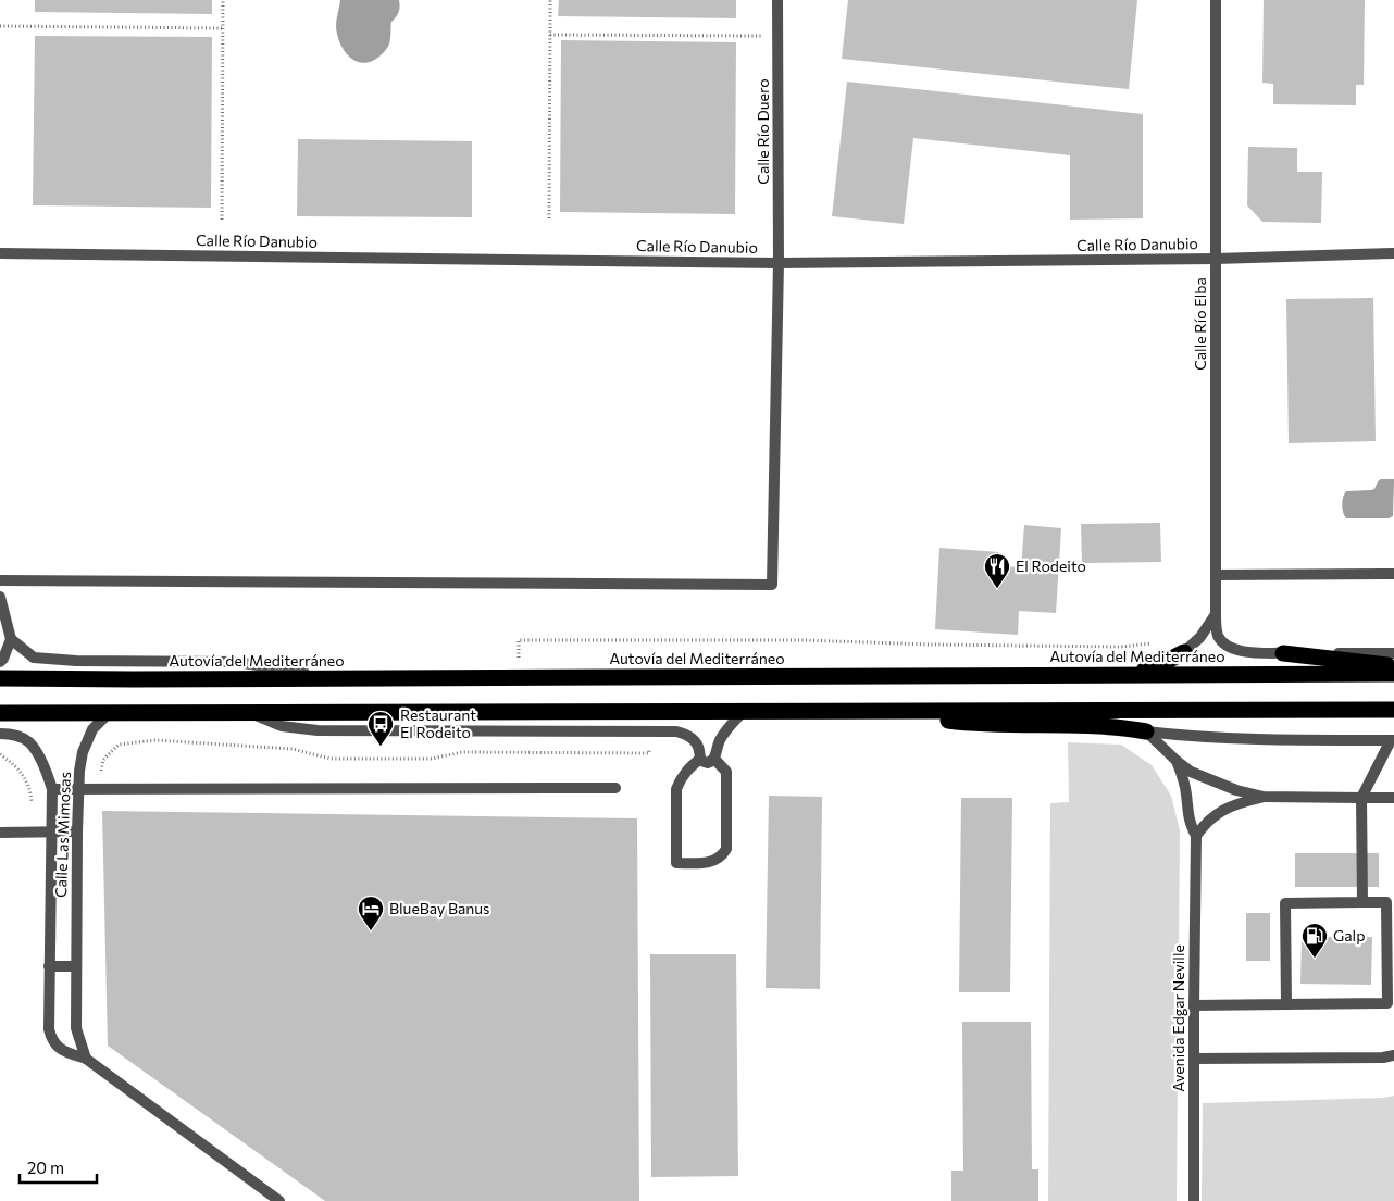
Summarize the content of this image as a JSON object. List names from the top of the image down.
{
  "streets": {
    "highway": ["Autovía del Mediterráneo"],
    "street": [
      "Calle Río Duero",
      "Calle Río Danubio",
      "Calle Río Elba",
      "Calle Las Mimosas",
      "Avenida Edgar Neville"
    ]
  },
  "crossings": [
    ["Calle Río Duero", "Calle Río Danubio"],
    ["Calle Río Danubio", "Calle Río Elba"]
  ],
  "places": {
    "restaurant": ["El Rodeito"],
    "bus stop": ["Restaurant El Rodeito"],
    "hotel": ["BlueBay Banus"],
    "fuel station": ["Galp"]
  },
  "scale_bar": "20 m"
}
